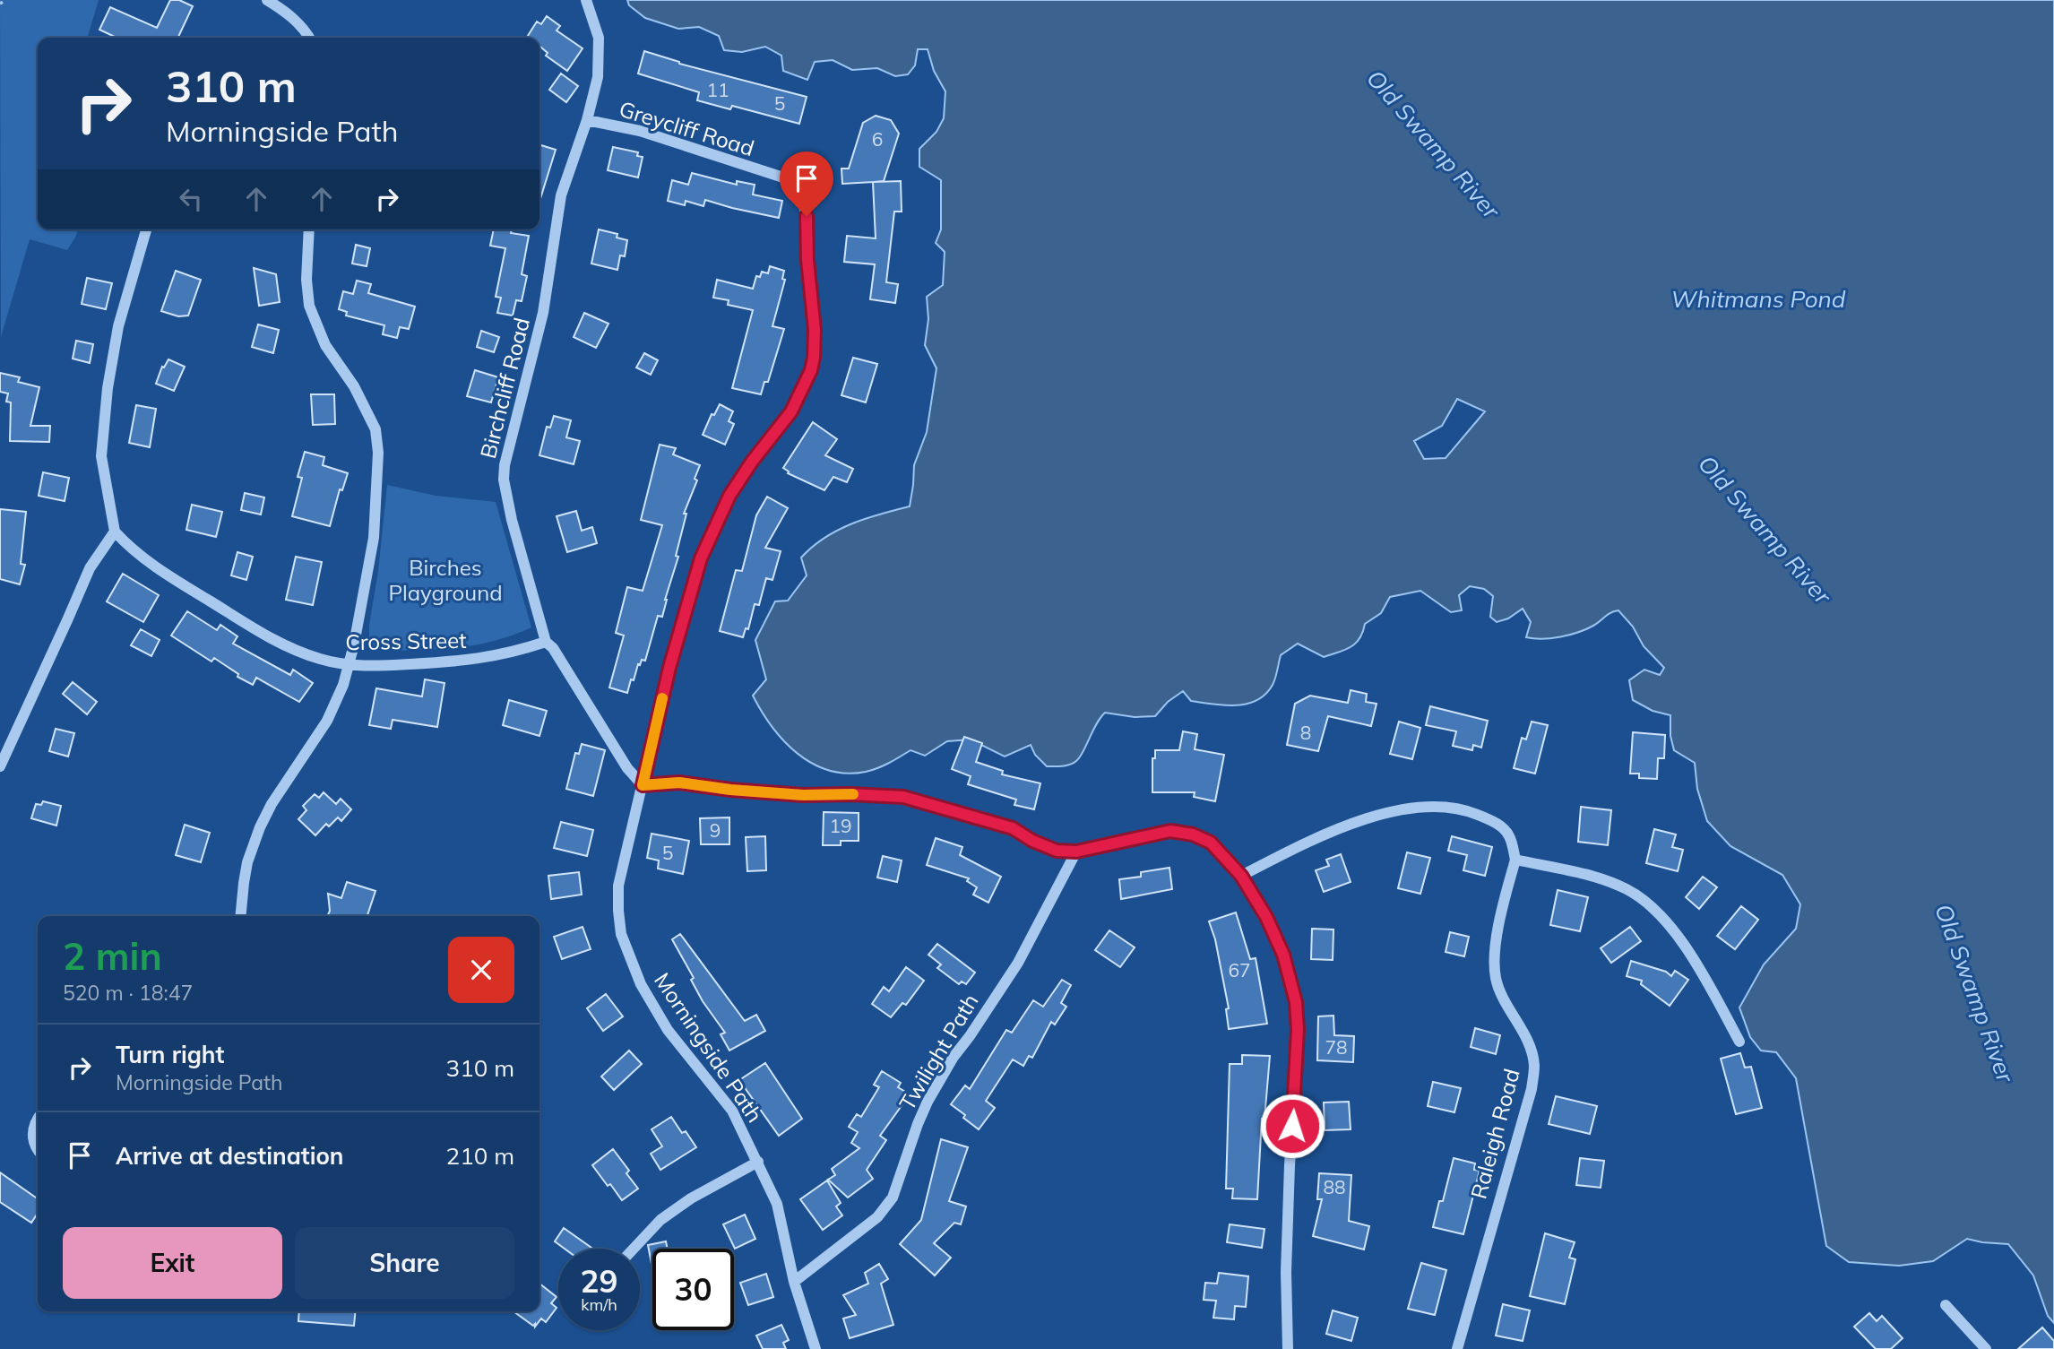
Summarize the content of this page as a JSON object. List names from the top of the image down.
{
  "streets": {
    "street": [
      "Greycliff Road",
      "Birchcliff Road",
      "Cross Street",
      "Morningside Path",
      "Twilight Path",
      "Raleigh Road"
    ]
  },
  "crossings": [
    ["Greycliff Road", "Birchcliff Road"],
    ["Greycliff Road", "Morningside Path"],
    ["Birchcliff Road", "Cross Street"],
    ["Birchcliff Road", "Morningside Path"],
    ["Morningside Path", "Twilight Path"]
  ],
  "water": ["Old Swamp River", "Whitmans Pond"],
  "parks": ["Birches Playground"],
  "house_numbers": [
    "11",
    "5",
    "6",
    "8",
    "19",
    "9",
    "5",
    "67",
    "78",
    "88"
  ],
  "page": {
    "turn": ["310 m", "Morningside Path"],
    "heading": ["2 min", "520 m · 18:47"],
    "list": [
      {
        "name": "Turn right",
        "note": "Morningside Path",
        "value": "310 m"
      },
      {
        "name": "Arrive at destination",
        "value": "210 m"
      }
    ],
    "buttons": ["Exit", "Share"],
    "speed": "29 km/h",
    "limit": "30"
  }
}
